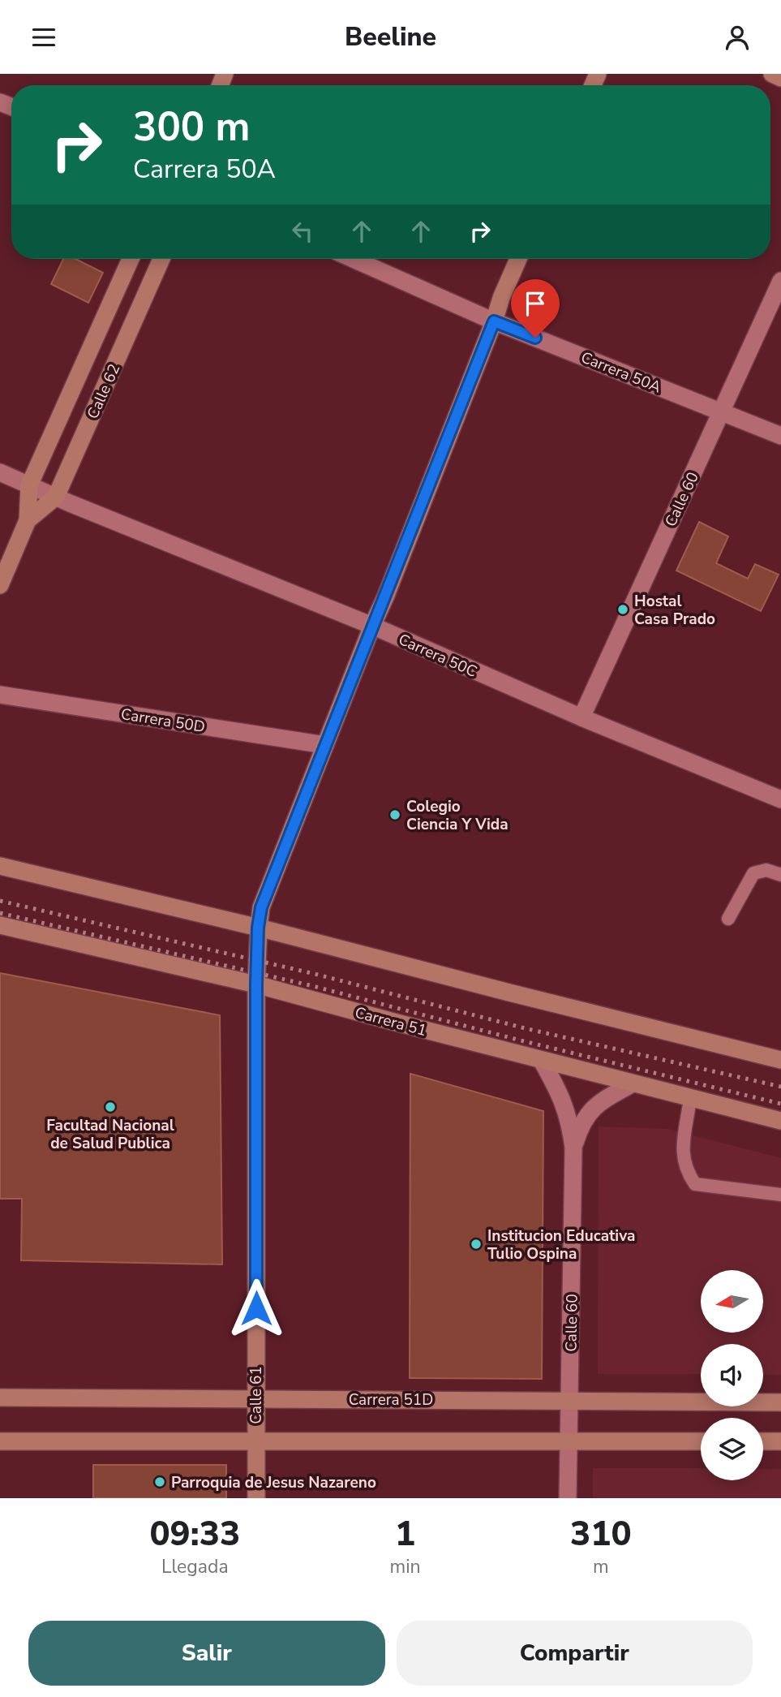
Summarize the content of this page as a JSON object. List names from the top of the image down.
{
  "streets": {
    "main road": [
      "Calle 62",
      "Carrera 51",
      "Calle 61",
      "Carrera 51D"
    ],
    "street": [
      "Carrera 50A",
      "Calle 60",
      "Carrera 50C",
      "Carrera 50D"
    ]
  },
  "crossings": [
    ["Carrera 50A", "Calle 60"],
    ["Carrera 50A", "Calle 61"],
    ["Calle 62", "Carrera 50C"],
    ["Calle 60", "Carrera 50C"],
    ["Calle 60", "Carrera 51"],
    ["Calle 60", "Carrera 51D"],
    ["Carrera 50C", "Calle 61"],
    ["Carrera 50D", "Calle 61"],
    ["Carrera 51", "Calle 61"],
    ["Calle 61", "Carrera 51D"]
  ],
  "places": [
    "Hostal Casa Prado",
    "Colegio Ciencia Y Vida",
    "Facultad Nacional de Salud Publica",
    "Institucion Educativa Tulio Ospina",
    "Parroquia de Jesus Nazareno"
  ],
  "north": "left",
  "page": {
    "header": "Beeline",
    "turn": ["300 m", "Carrera 50A"],
    "eta": [
      "09:33",
      "Llegada",
      "1",
      "min",
      "310",
      "m"
    ],
    "buttons": ["Salir", "Compartir"]
  }
}
